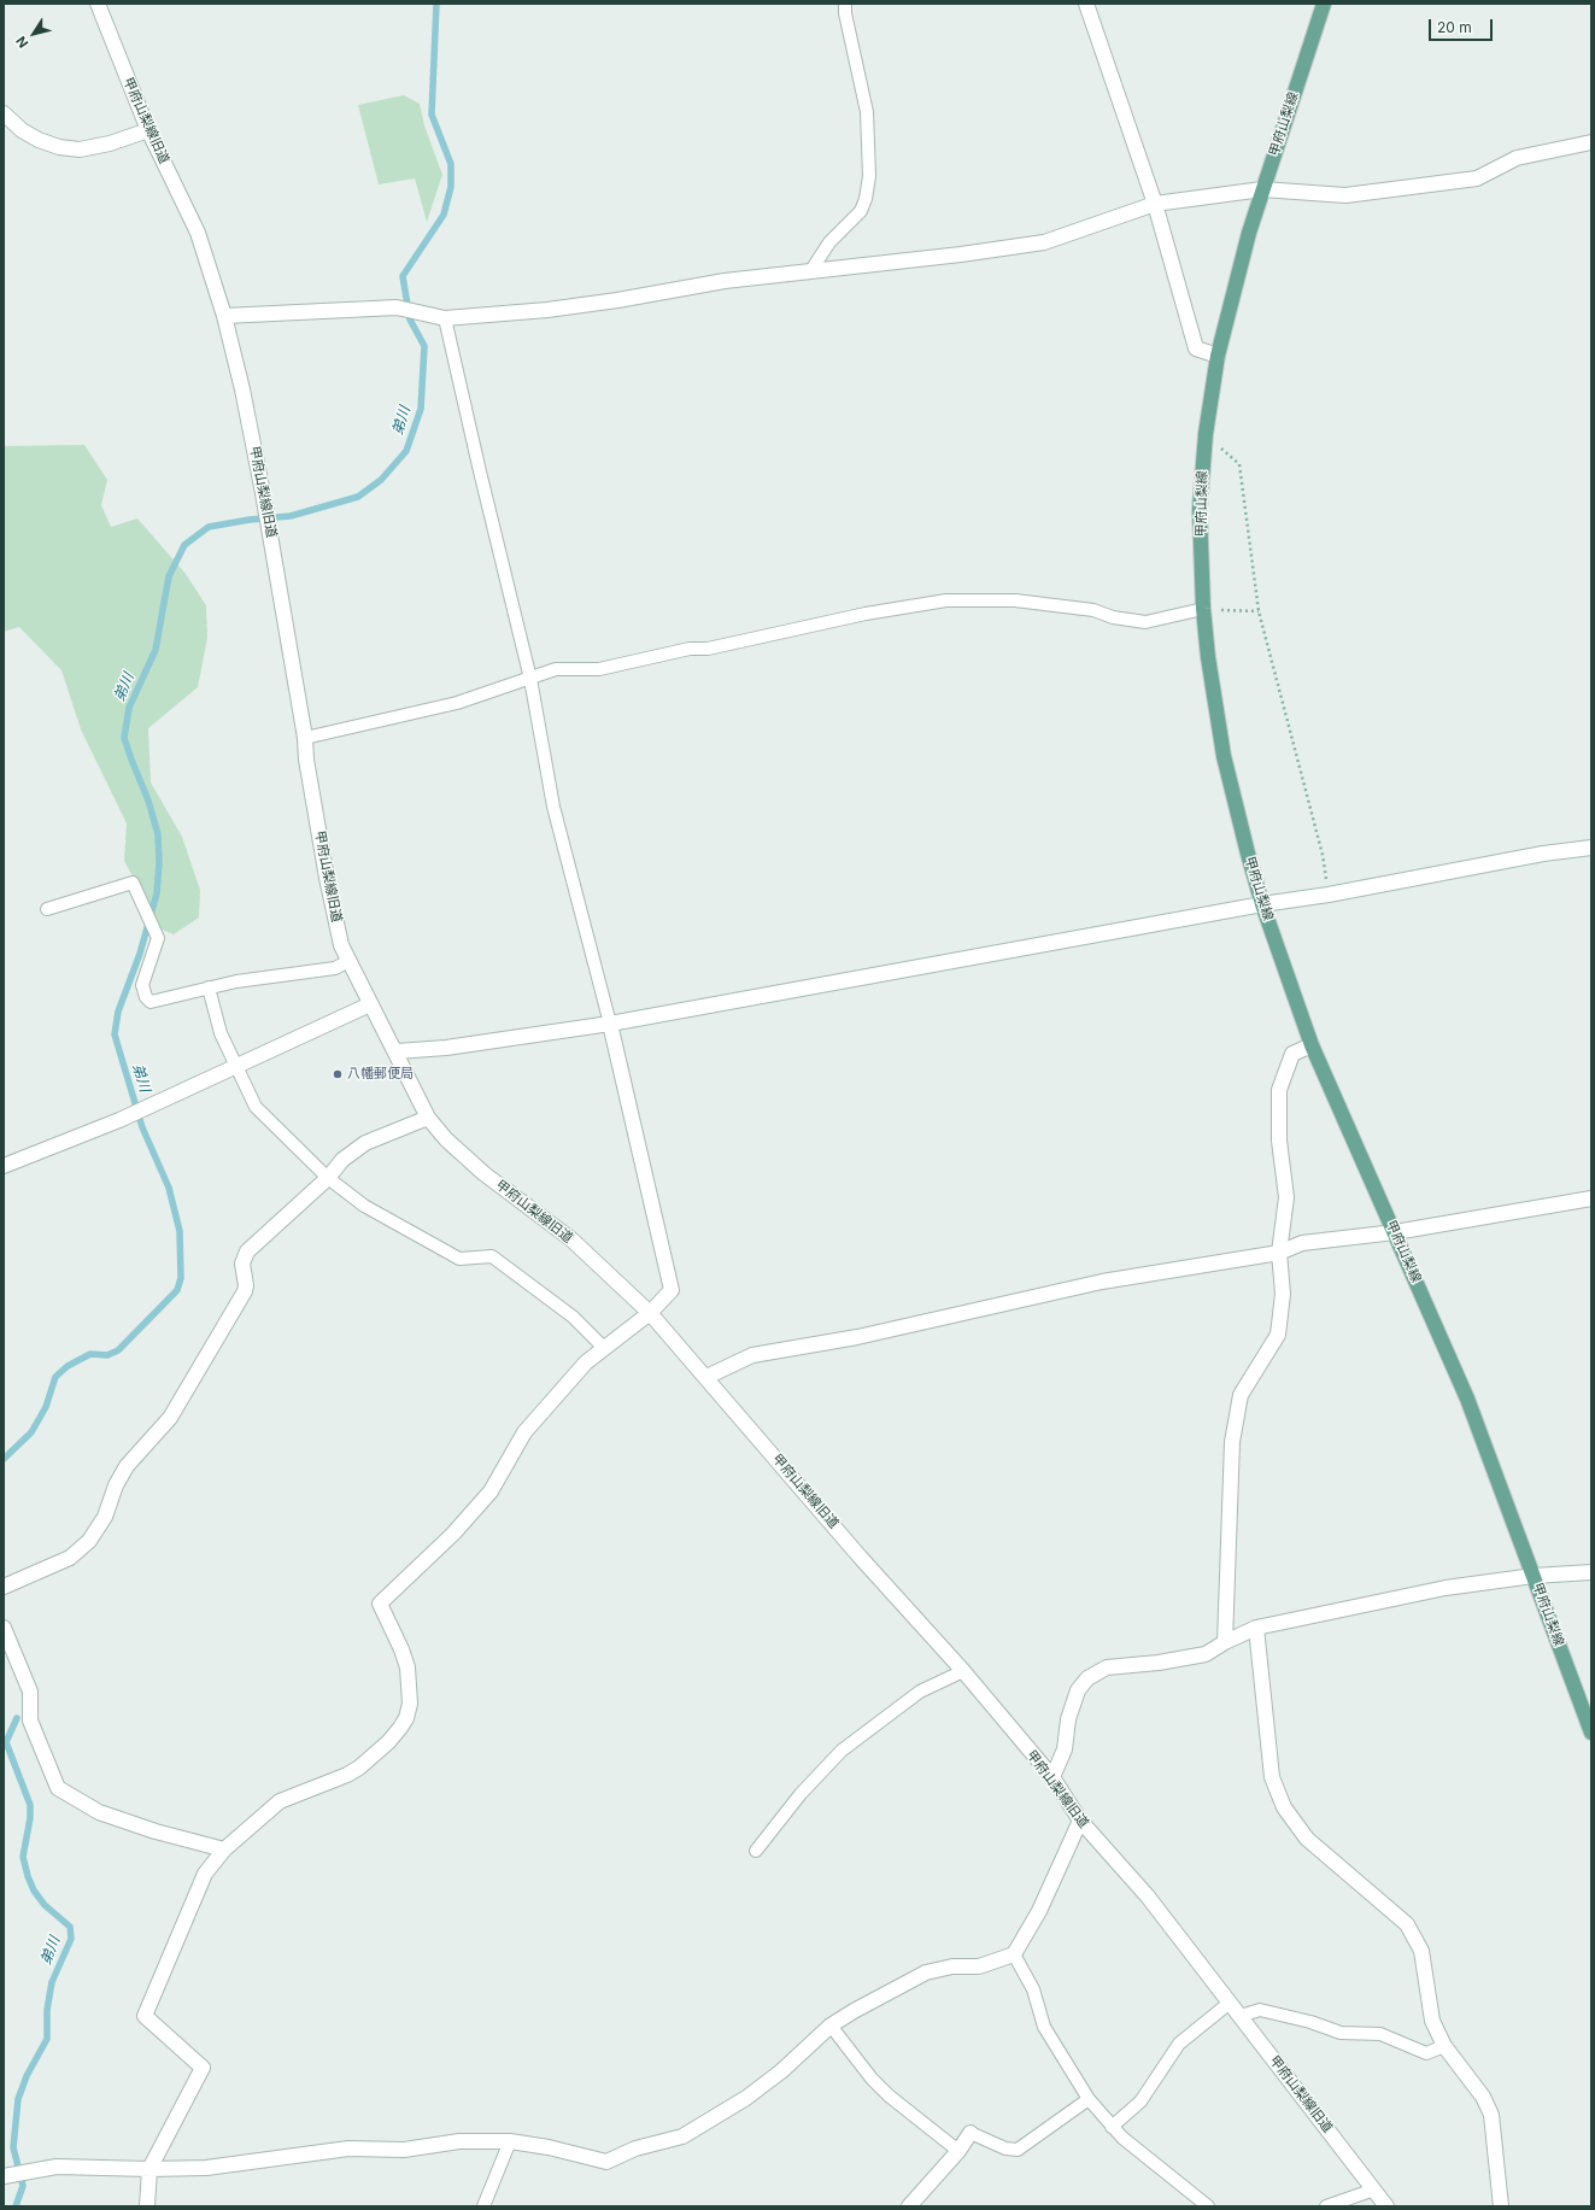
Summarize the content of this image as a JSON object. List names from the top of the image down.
{
  "streets": {
    "main road": ["甲府山梨線"],
    "street": ["甲府山梨線旧道"]
  },
  "water": ["弟川"],
  "places": ["八幡郵便局"],
  "scale_bar": "20 m",
  "north": "bottom left"
}
